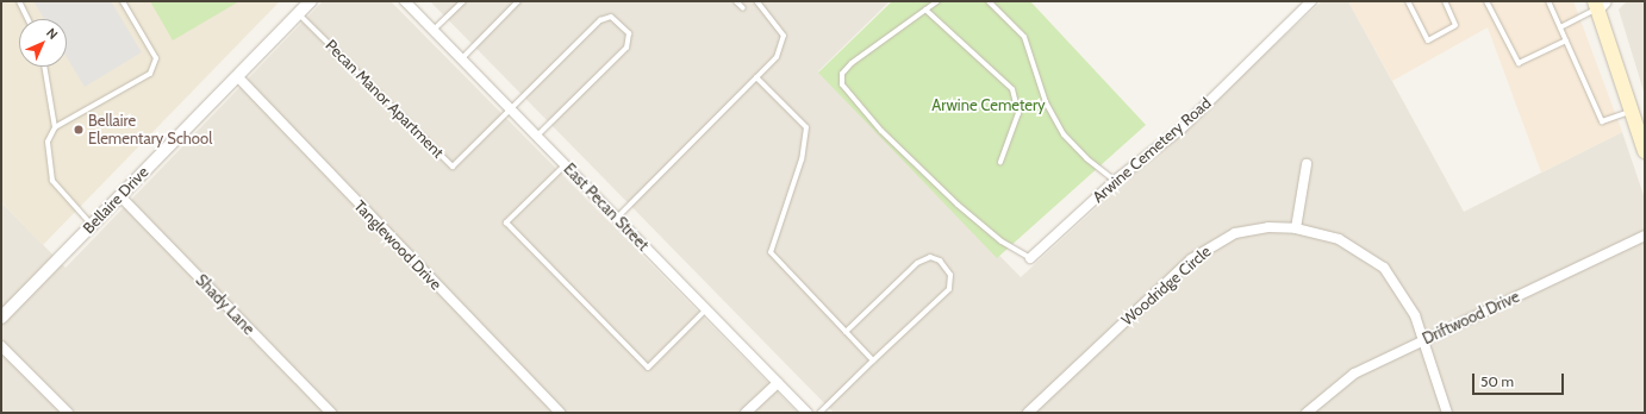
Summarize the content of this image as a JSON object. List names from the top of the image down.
{
  "streets": {
    "street": [
      "Arwine Cemetery Road",
      "Bellaire Drive",
      "East Pecan Street",
      "Tanglewood Drive",
      "Woodridge Circle",
      "Shady Lane",
      "Driftwood Drive"
    ],
    "lane": ["Pecan Manor Apartment"]
  },
  "crossings": [
    ["Pecan Manor Apartment", "Bellaire Drive"],
    ["Pecan Manor Apartment", "East Pecan Street"],
    ["Bellaire Drive", "Tanglewood Drive"],
    ["Bellaire Drive", "Shady Lane"],
    ["Woodridge Circle", "Driftwood Drive"]
  ],
  "parks": ["Arwine Cemetery"],
  "places": ["Bellaire Elementary School"],
  "scale_bar": "50 m",
  "north": "top right"
}
